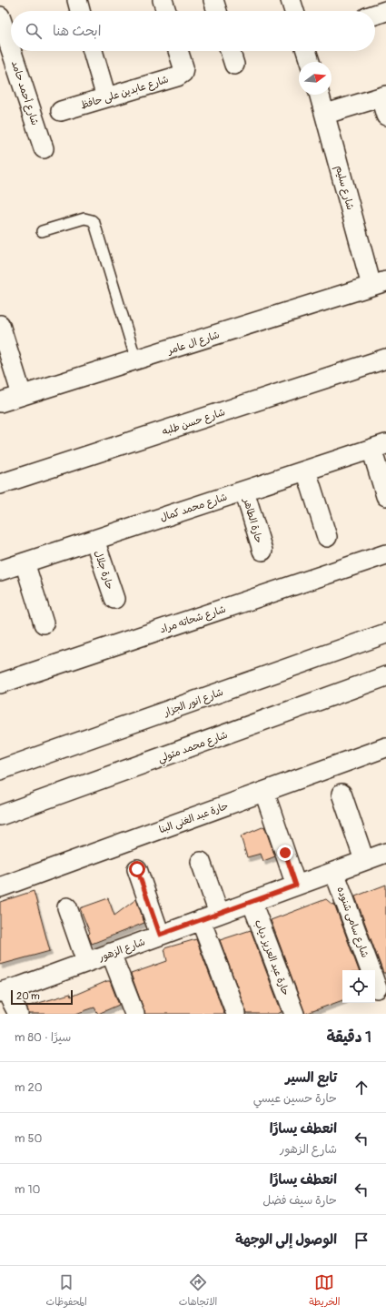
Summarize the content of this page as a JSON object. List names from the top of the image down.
{
  "streets": {
    "street": [
      "شارع عابدين على حافظ",
      "شارع أحمد حامد",
      "شارع سليم",
      "شارع ال عامر",
      "شارع حسن طلبه",
      "شارع محمد كمال",
      "حارة الطاهر",
      "حارة جلال",
      "شارع شحاته مراد",
      "شارع انور الجزار",
      "شارع محمد متولي",
      "حارة عبد الغنى البنا",
      "شارع سامى شنوده",
      "شارع الزهور",
      "حارة عبد العزيز دياب"
    ]
  },
  "crossings": [
    ["شارع سليم", "شارع ال عامر"],
    ["شارع محمد كمال", "حارة الطاهر"],
    ["شارع محمد كمال", "حارة جلال"],
    ["شارع سامى شنوده", "شارع الزهور"],
    ["شارع الزهور", "حارة عبد العزيز دياب"]
  ],
  "scale_bar": "20 m",
  "north": "right",
  "page": {
    "search": "ابحث هنا",
    "scale": "20 m",
    "heading": ["1 دقيقة", "سيرًا · 80 m"],
    "list": [
      ["تابع السير", "حارة حسين عيسي", "20 m"],
      ["انعطف يسارًا", "شارع الزهور", "50 m"],
      ["انعطف يسارًا", "حارة سيف فضل", "10 m"],
      "الوصول إلى الوجهة"
    ],
    "nav": ["الخريطة", "الاتجاهات", "المحفوظات"]
  }
}
